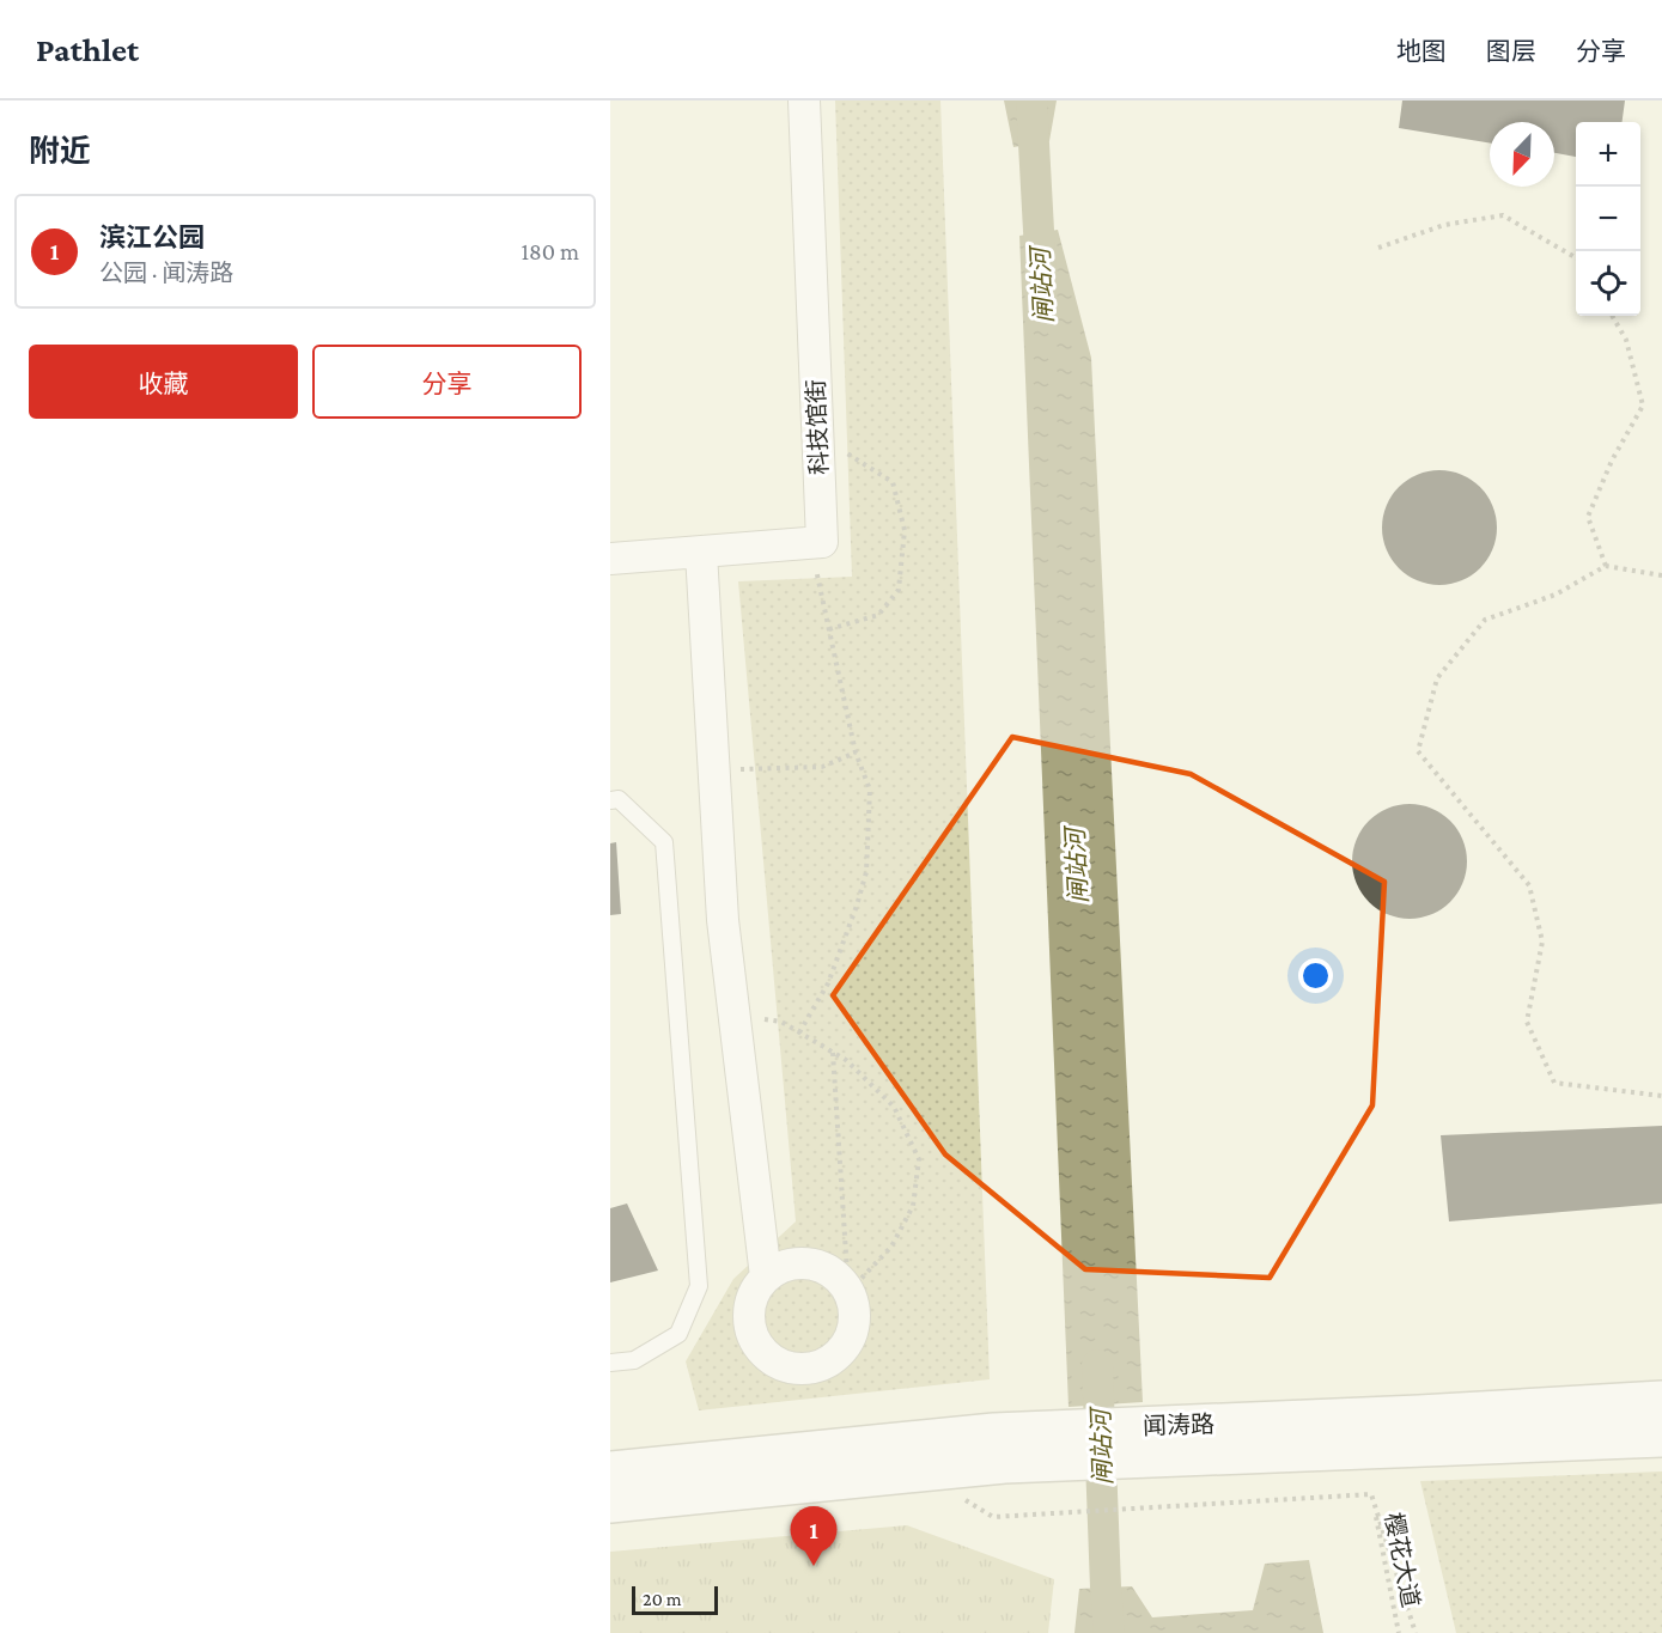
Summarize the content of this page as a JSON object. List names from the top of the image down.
{
  "streets": {
    "main road": ["闻涛路"],
    "street": ["科技馆街"],
    "path": ["樱花大道"]
  },
  "water": ["闸站河"],
  "scale_bar": "20 m",
  "north": "bottom left",
  "page": {
    "header": "Pathlet",
    "nav": ["地图", "图层", "分享"],
    "heading": "附近",
    "map_buttons": ["+", "−"],
    "list": [
      {
        "mark": "1",
        "name": "滨江公园",
        "note": "公园 · 闻涛路",
        "value": "180 m"
      }
    ],
    "buttons": ["收藏", "分享"],
    "pins": "1",
    "scale": "20 m"
  }
}
